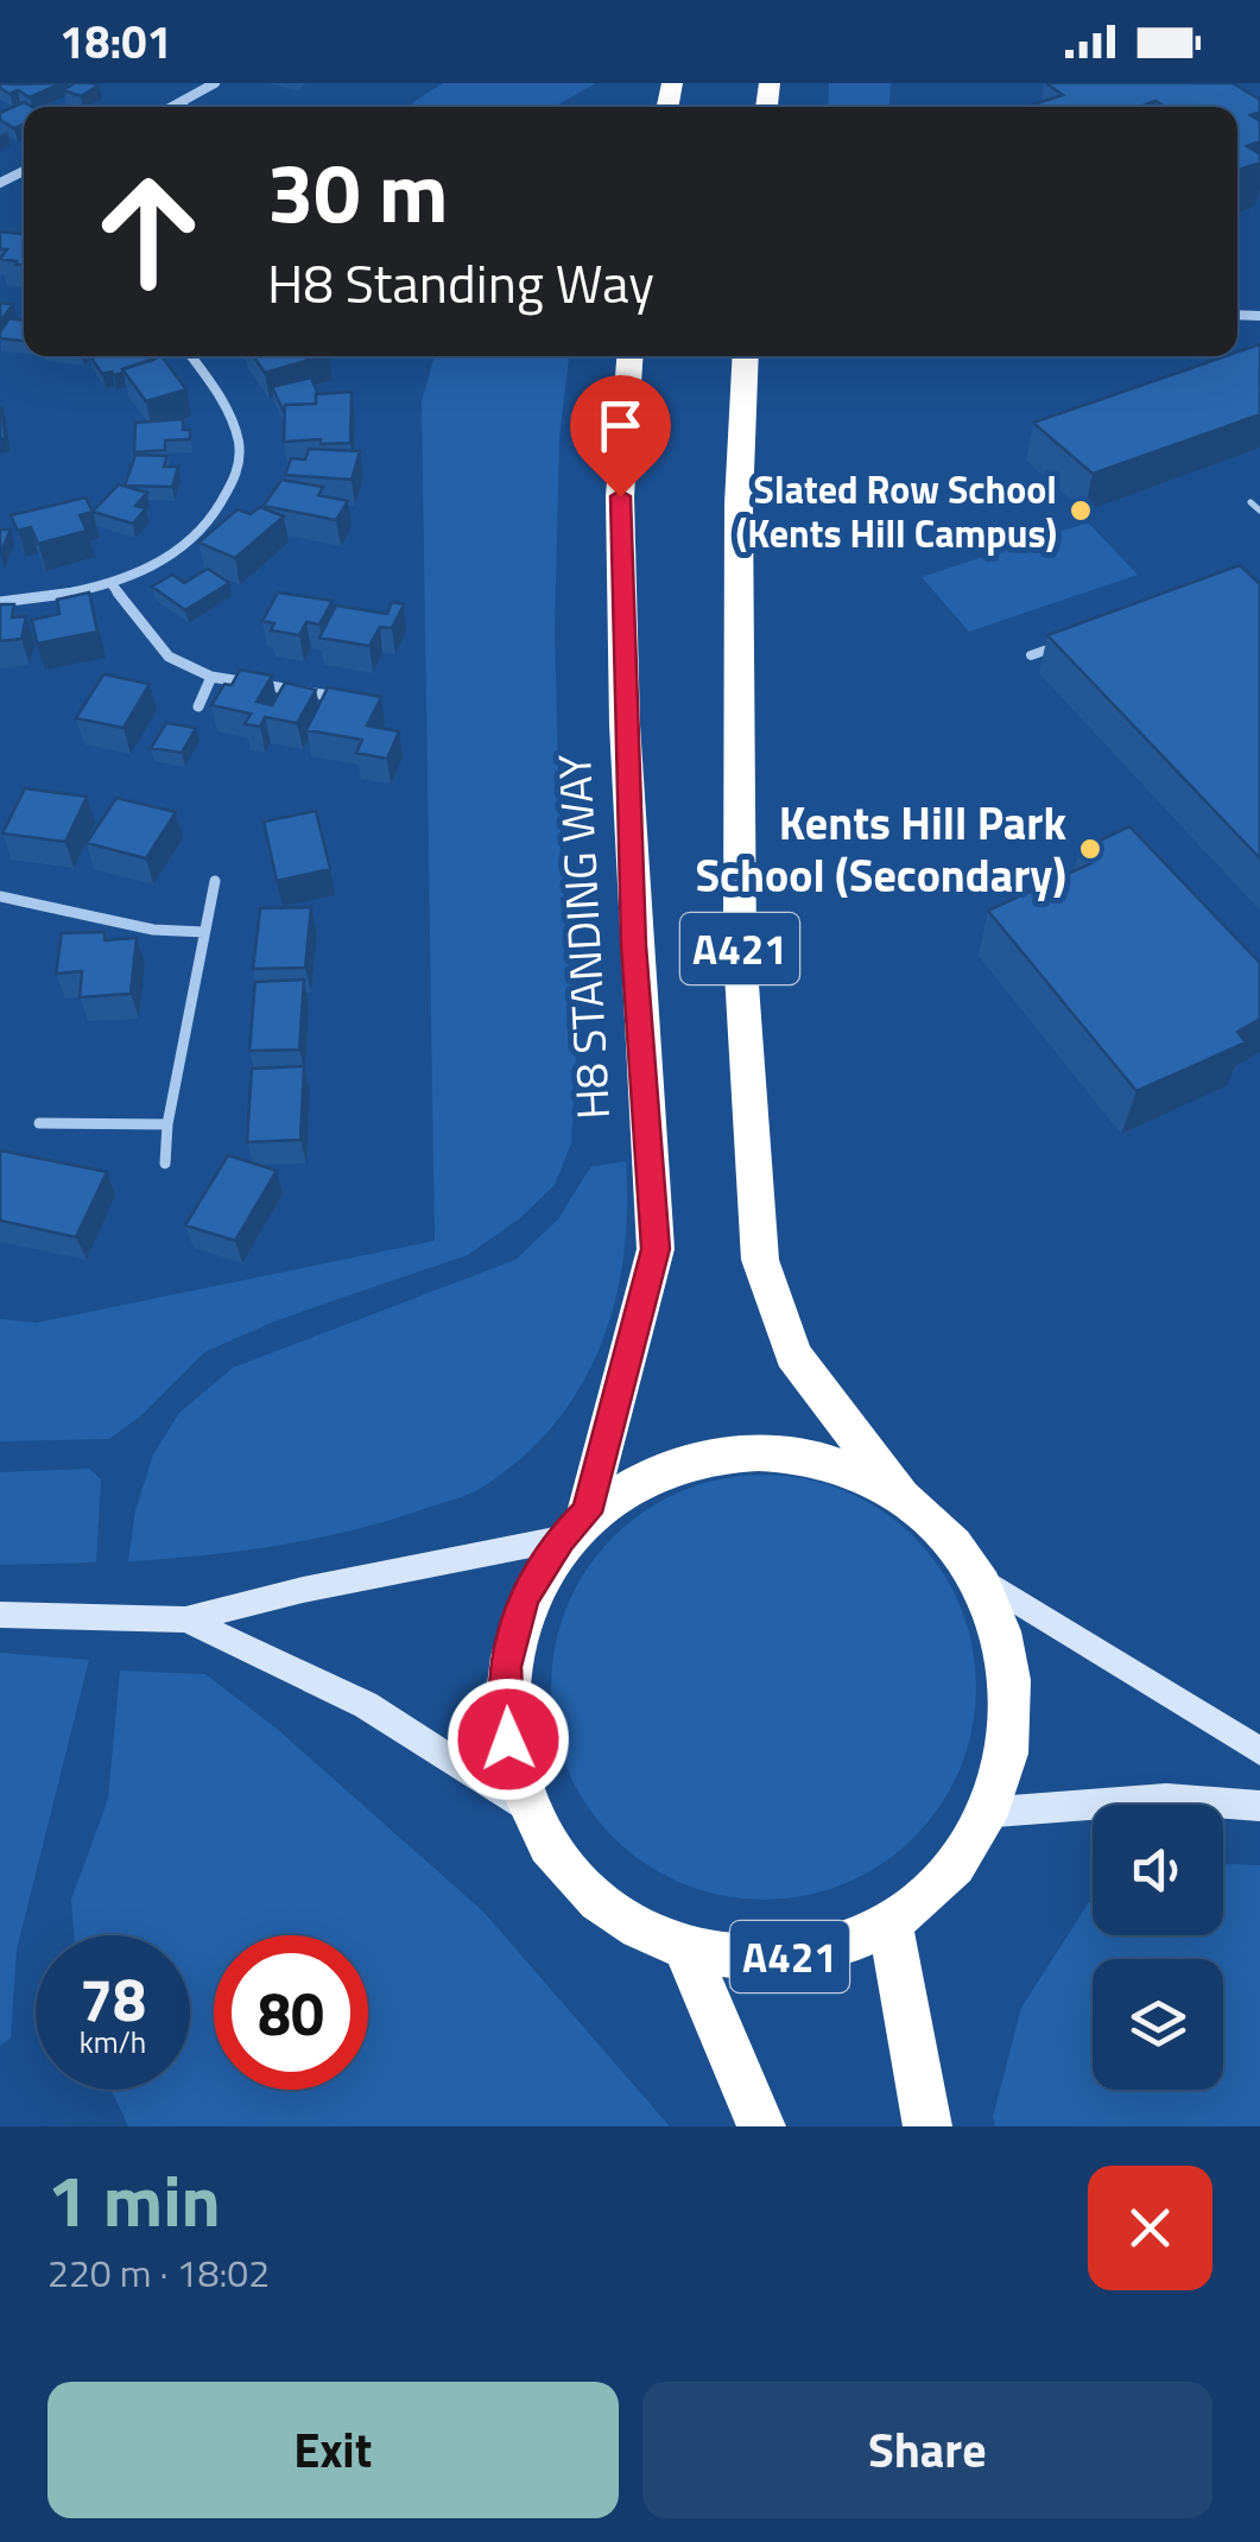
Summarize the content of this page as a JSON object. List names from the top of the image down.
{
  "streets": {
    "highway": ["H8 STANDING WAY", "A421"]
  },
  "crossings": [
    ["H8 STANDING WAY", "A421"]
  ],
  "places": ["Slated Row School (Kents Hill Campus)", "Kents Hill Park School (Secondary)"],
  "page": {
    "status": "18:01",
    "turn": ["30 m", "H8 Standing Way"],
    "speed": "78 km/h",
    "limit": "80",
    "heading": ["1 min", "220 m · 18:02"],
    "buttons": ["Exit", "Share"]
  }
}
